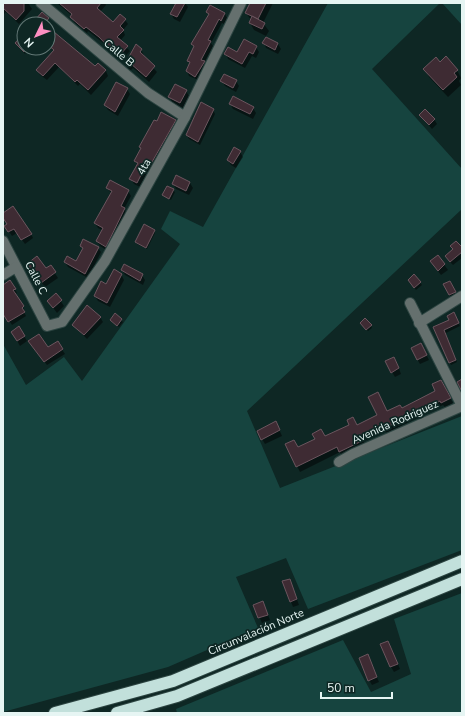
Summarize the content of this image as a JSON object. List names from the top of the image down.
{
  "streets": {
    "highway": ["Circunvalación Norte"],
    "street": [
      "Calle B",
      "4ta",
      "Calle C",
      "Avenida Rodriguez"
    ]
  },
  "crossings": [
    ["Calle B", "4ta"],
    ["4ta", "Calle C"]
  ],
  "scale_bar": "50 m",
  "north": "bottom left"
}
